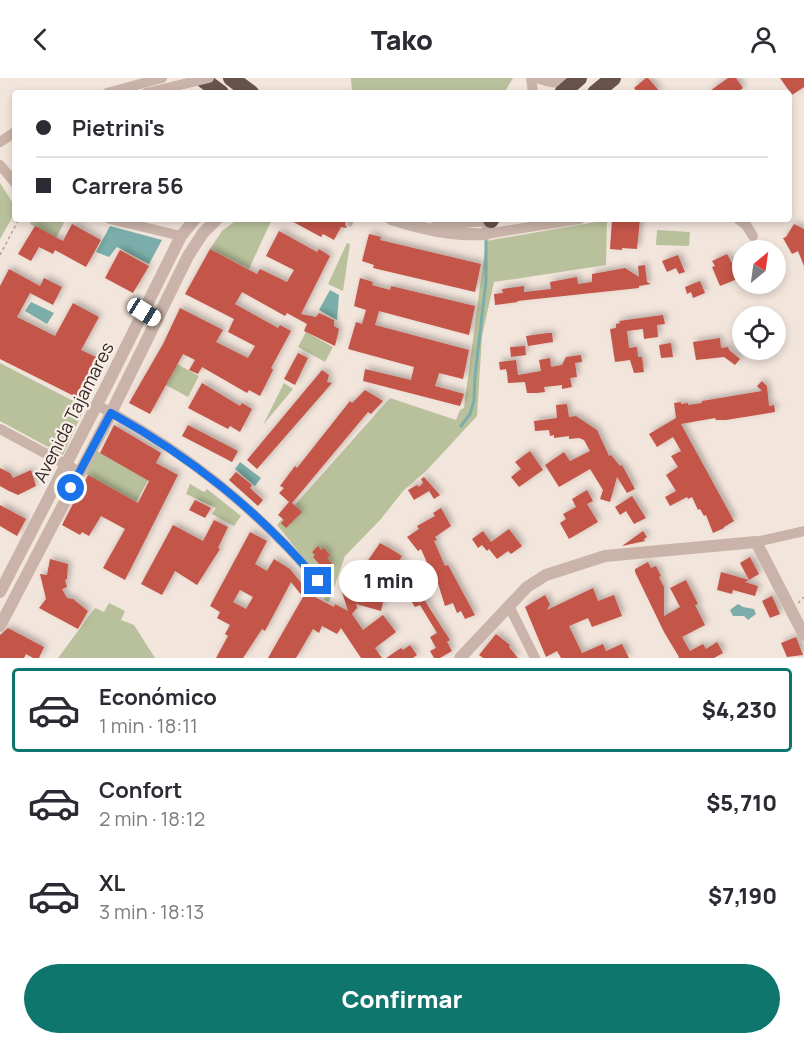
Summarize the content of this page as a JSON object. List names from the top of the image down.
{
  "streets": {
    "street": ["Avenida Tajamares"]
  },
  "north": "top right",
  "page": {
    "header": "Tako",
    "banner": ["Pietrini's", "Carrera 56"],
    "bubble": "1 min",
    "list": [
      {
        "name": "Económico",
        "note": "1 min · 18:11",
        "value": "$4,230"
      },
      {
        "name": "Confort",
        "note": "2 min · 18:12",
        "value": "$5,710"
      },
      {
        "name": "XL",
        "note": "3 min · 18:13",
        "value": "$7,190"
      }
    ],
    "buttons": "Confirmar"
  }
}
